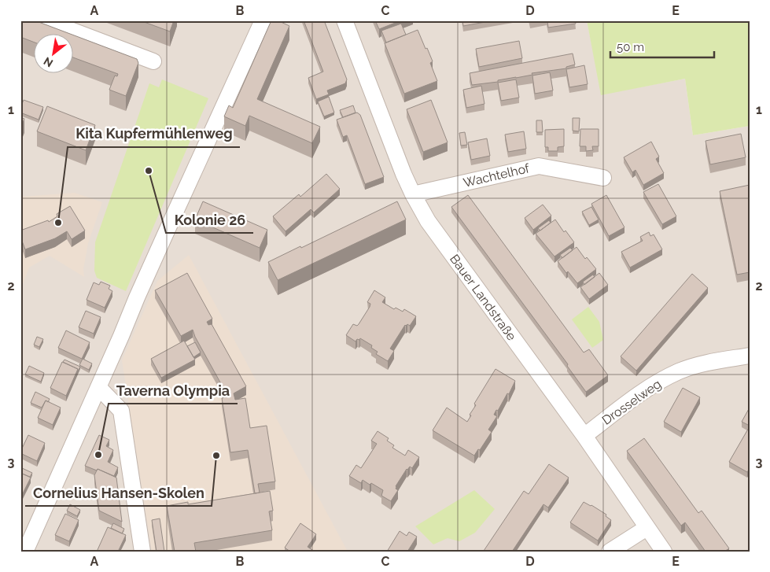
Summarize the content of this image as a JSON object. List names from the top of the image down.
{
  "streets": {
    "street": ["Wachtelhof", "Bauer Landstraße", "Drosselweg"]
  },
  "crossings": [
    ["Wachtelhof", "Bauer Landstraße"],
    ["Bauer Landstraße", "Drosselweg"]
  ],
  "places": [
    "Kolonie 26",
    "Kita Kupfermühlenweg",
    "Taverna Olympia",
    "Cornelius Hansen-Skolen"
  ],
  "scale_bar": "50 m",
  "north": "bottom left",
  "grid": {
    "columns": [
      "A",
      "B",
      "C",
      "D",
      "E"
    ],
    "rows": ["1", "2", "3"]
  }
}
